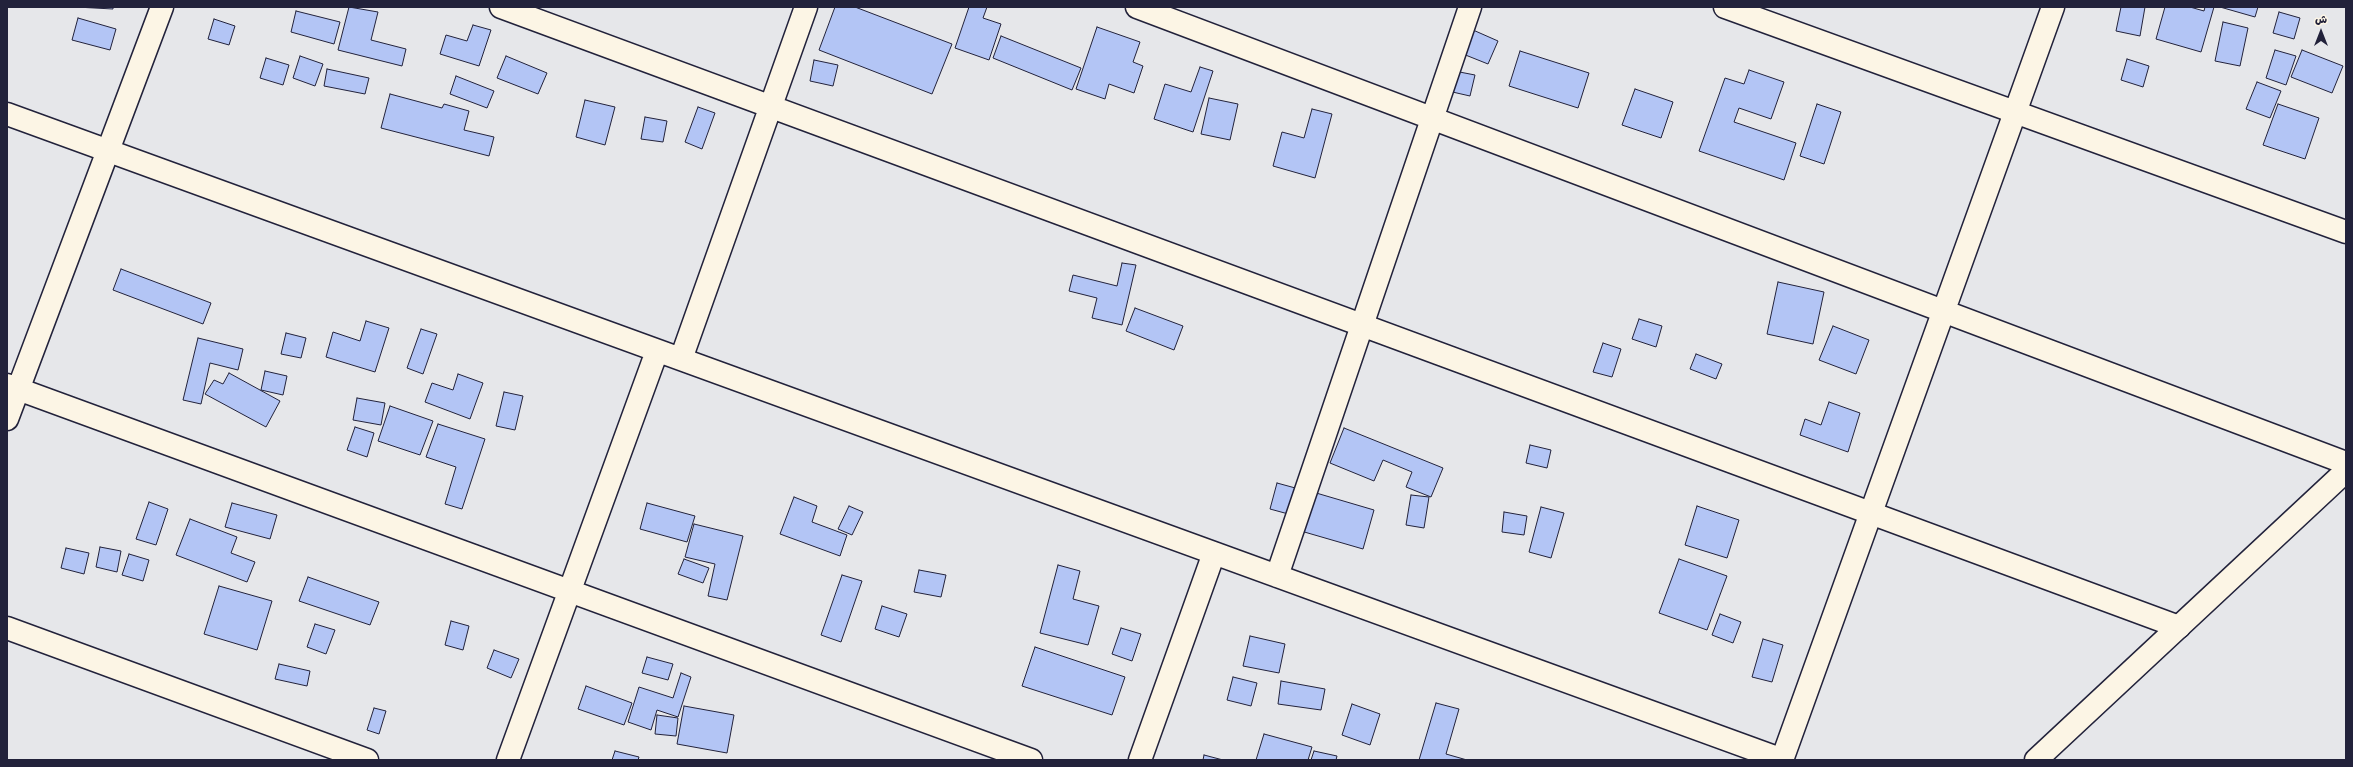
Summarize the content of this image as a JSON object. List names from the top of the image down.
{
  "north": "top"
}
